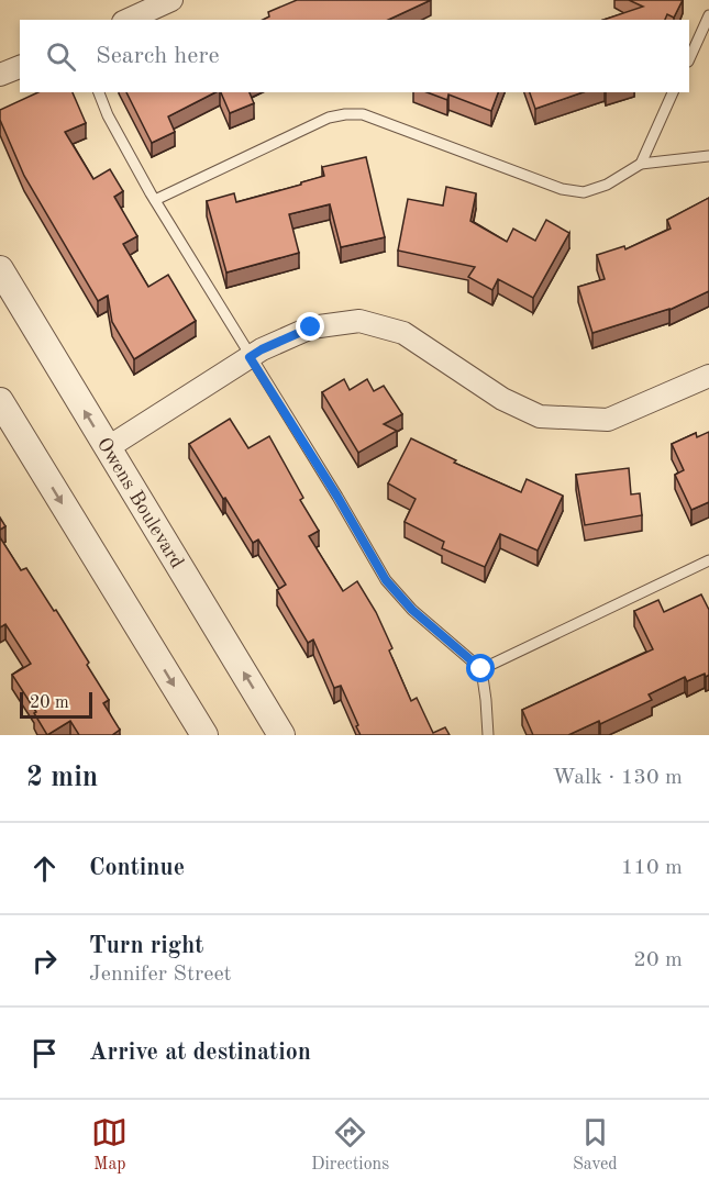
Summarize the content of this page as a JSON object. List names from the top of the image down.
{
  "streets": {
    "street": ["Owens Boulevard"]
  },
  "scale_bar": "20 m",
  "page": {
    "search": "Search here",
    "scale": "20 m",
    "heading": ["2 min", "Walk · 130 m"],
    "list": [
      ["Continue", "110 m"],
      ["Turn right", "Jennifer Street", "20 m"],
      "Arrive at destination"
    ],
    "nav": ["Map", "Directions", "Saved"]
  }
}
